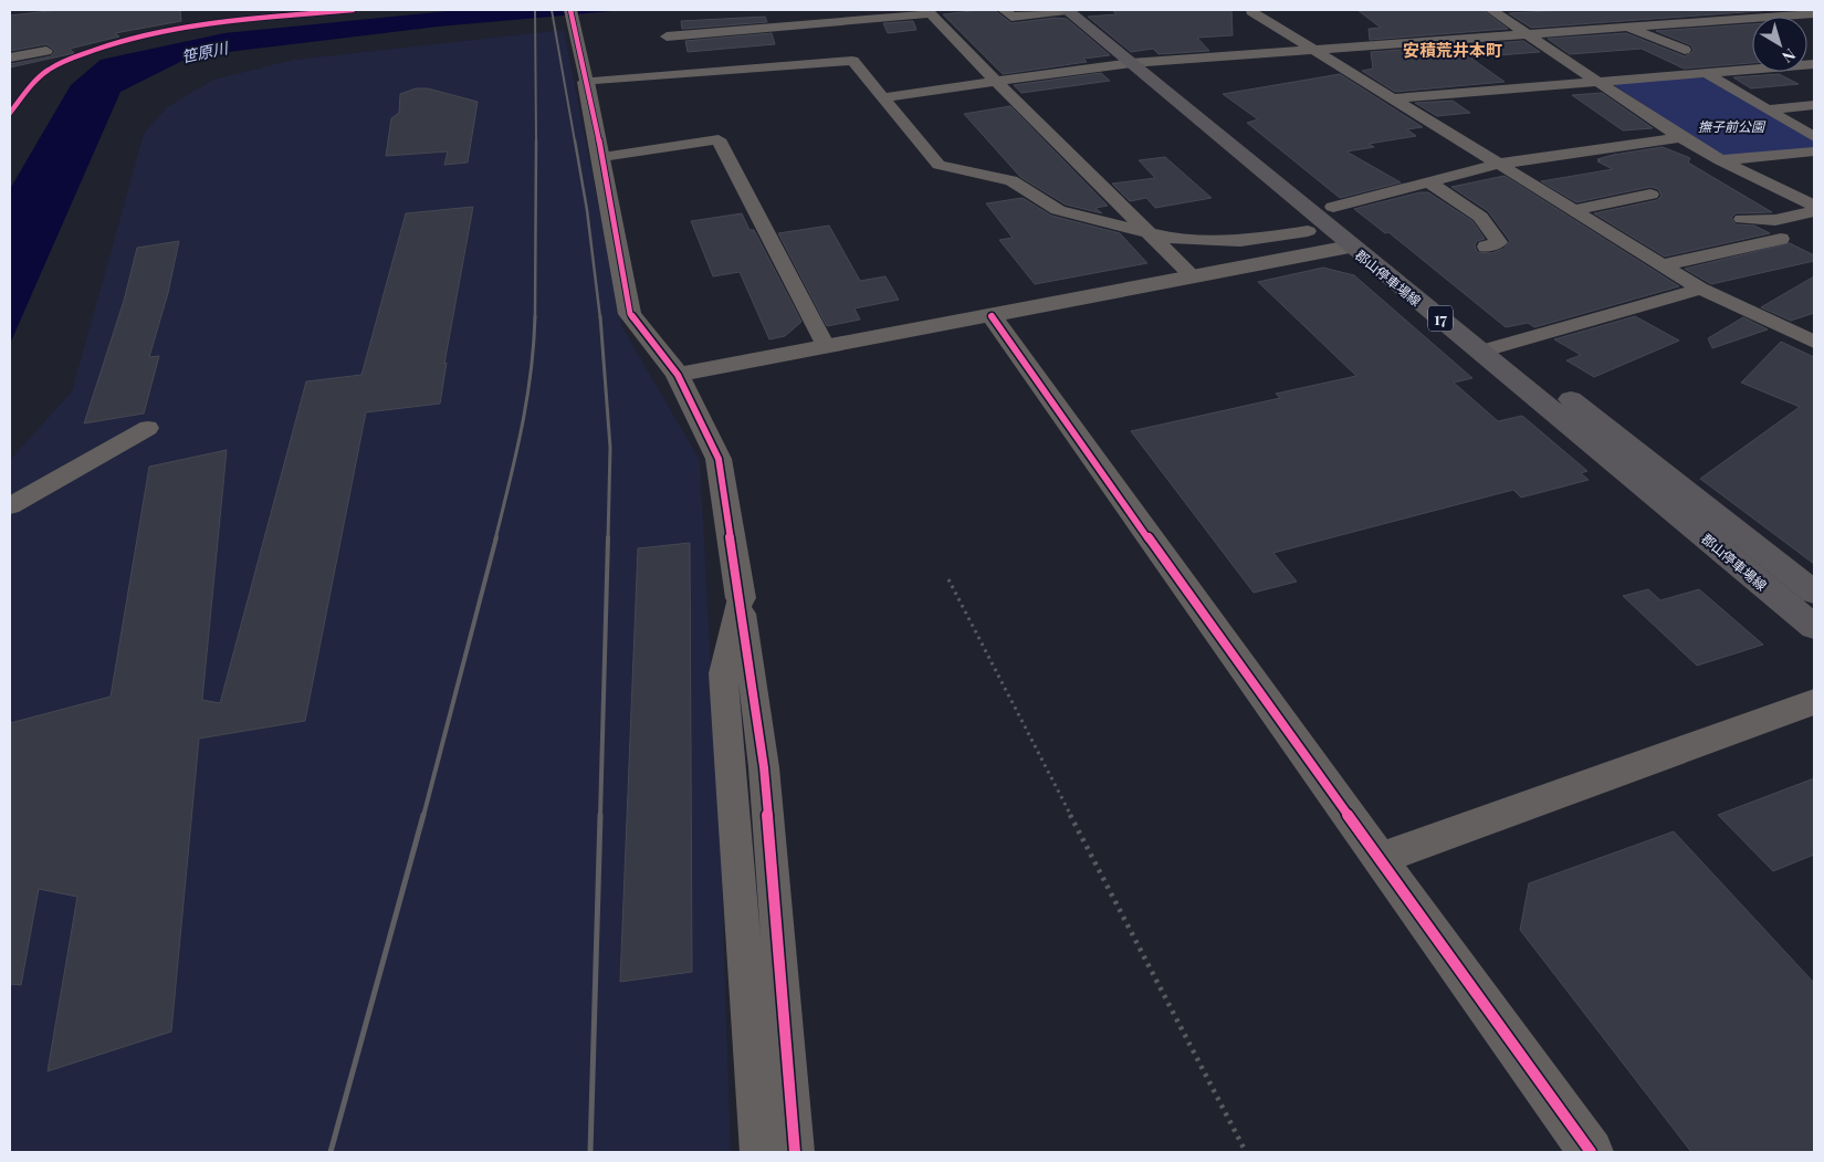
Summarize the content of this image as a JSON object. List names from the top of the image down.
{
  "streets": {
    "main road": ["郡山停車場線", "17"]
  },
  "districts": ["安積荒井本町"],
  "water": ["笹原川"],
  "parks": ["撫子前公園"],
  "north": "bottom right"
}
